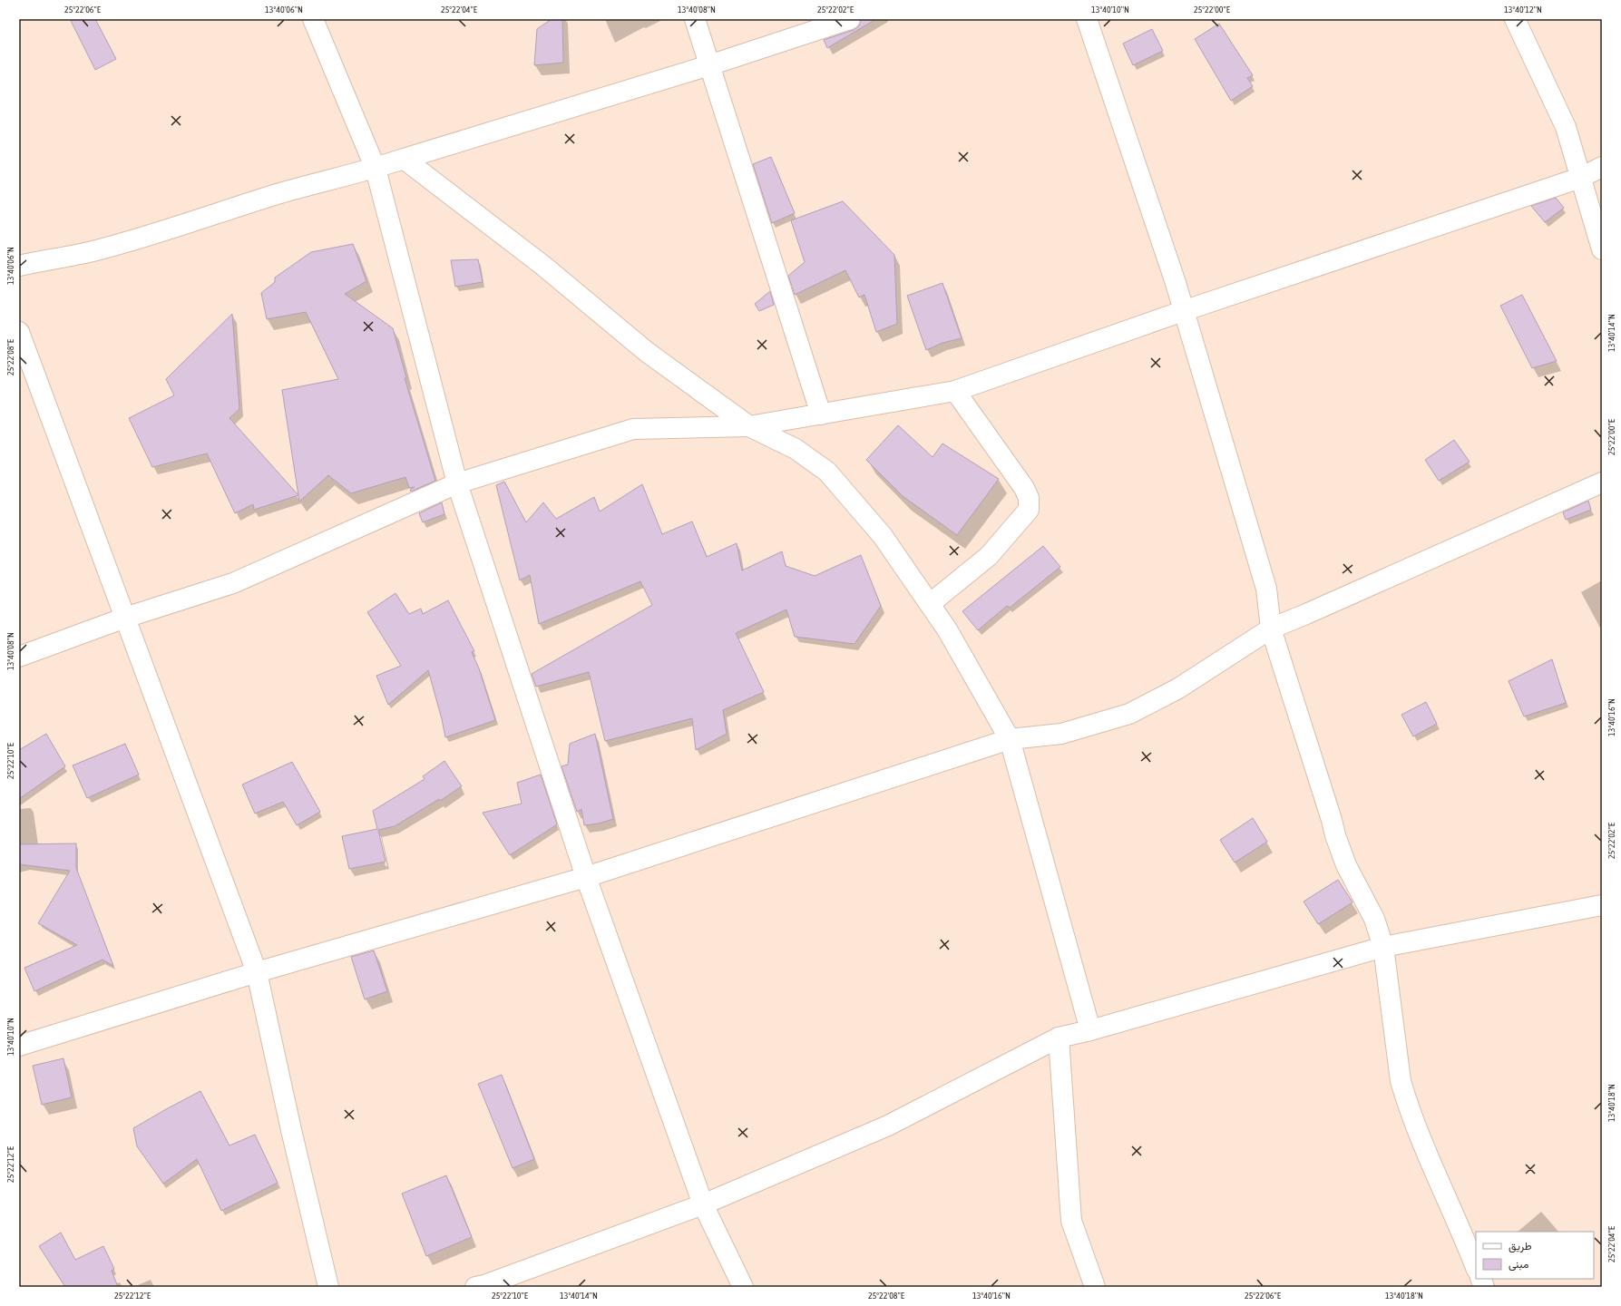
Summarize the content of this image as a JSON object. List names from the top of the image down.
{
  "legend": ["طريق", "مبنى"],
  "coordinates": [
    "25°22'06\"E",
    "13°40'06\"N",
    "25°22'04\"E",
    "13°40'08\"N",
    "25°22'02\"E",
    "13°40'10\"N",
    "25°22'00\"E",
    "13°40'12\"N",
    "13°40'14\"N",
    "25°22'08\"E",
    "13°40'16\"N",
    "25°22'10\"E",
    "13°40'18\"N",
    "25°22'12\"E"
  ]
}
